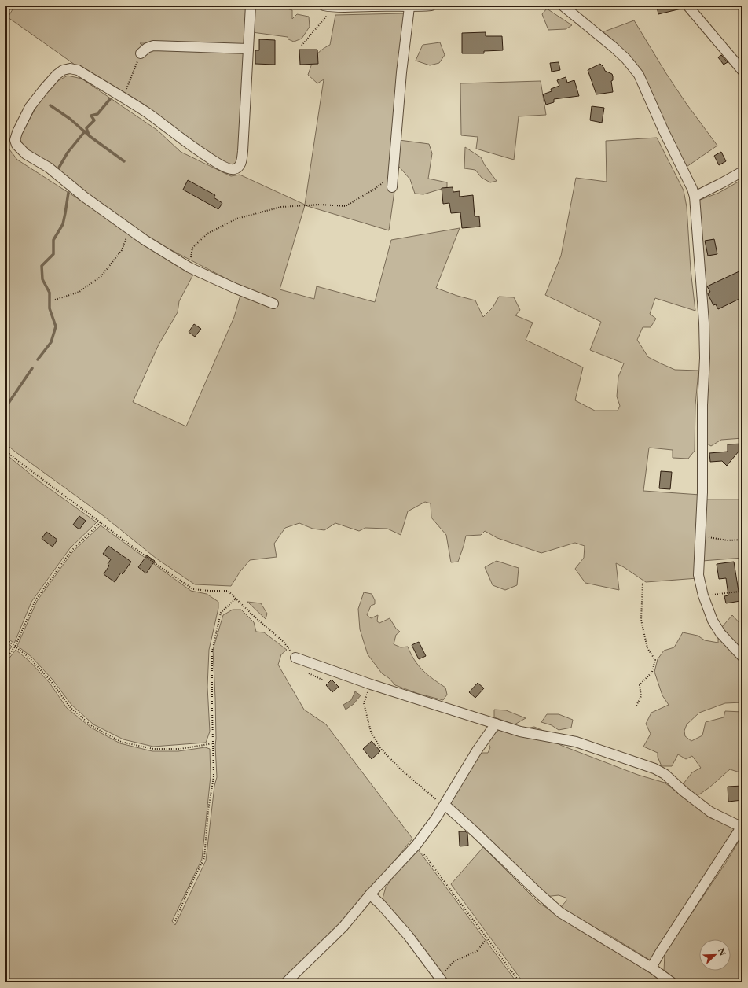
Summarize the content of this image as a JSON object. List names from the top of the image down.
{
  "north": "top right"
}
